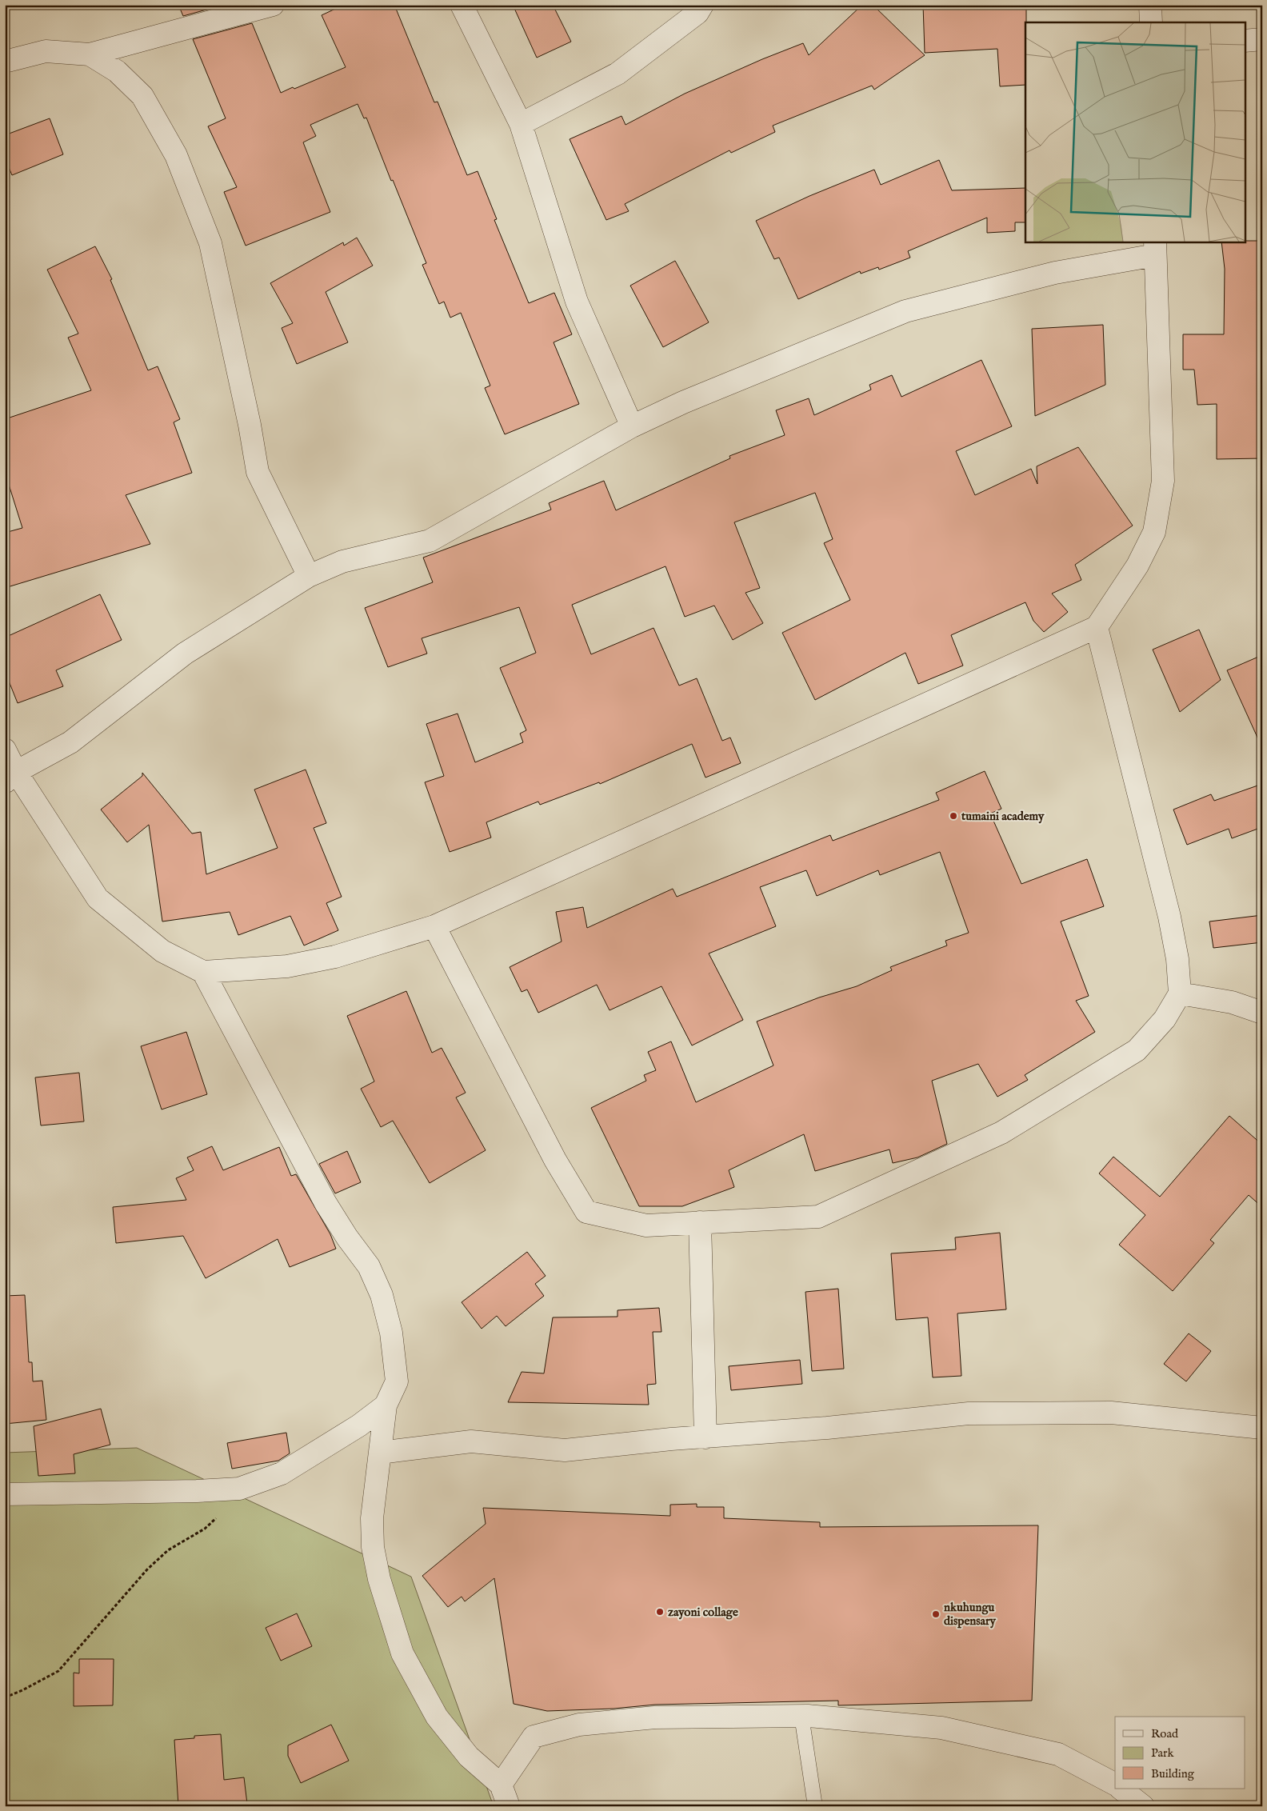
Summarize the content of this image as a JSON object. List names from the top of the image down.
{
  "places": ["tumaini academy", "zayoni collage", "nkuhungu dispensary"],
  "legend": ["Road", "Park", "Building"]
}
